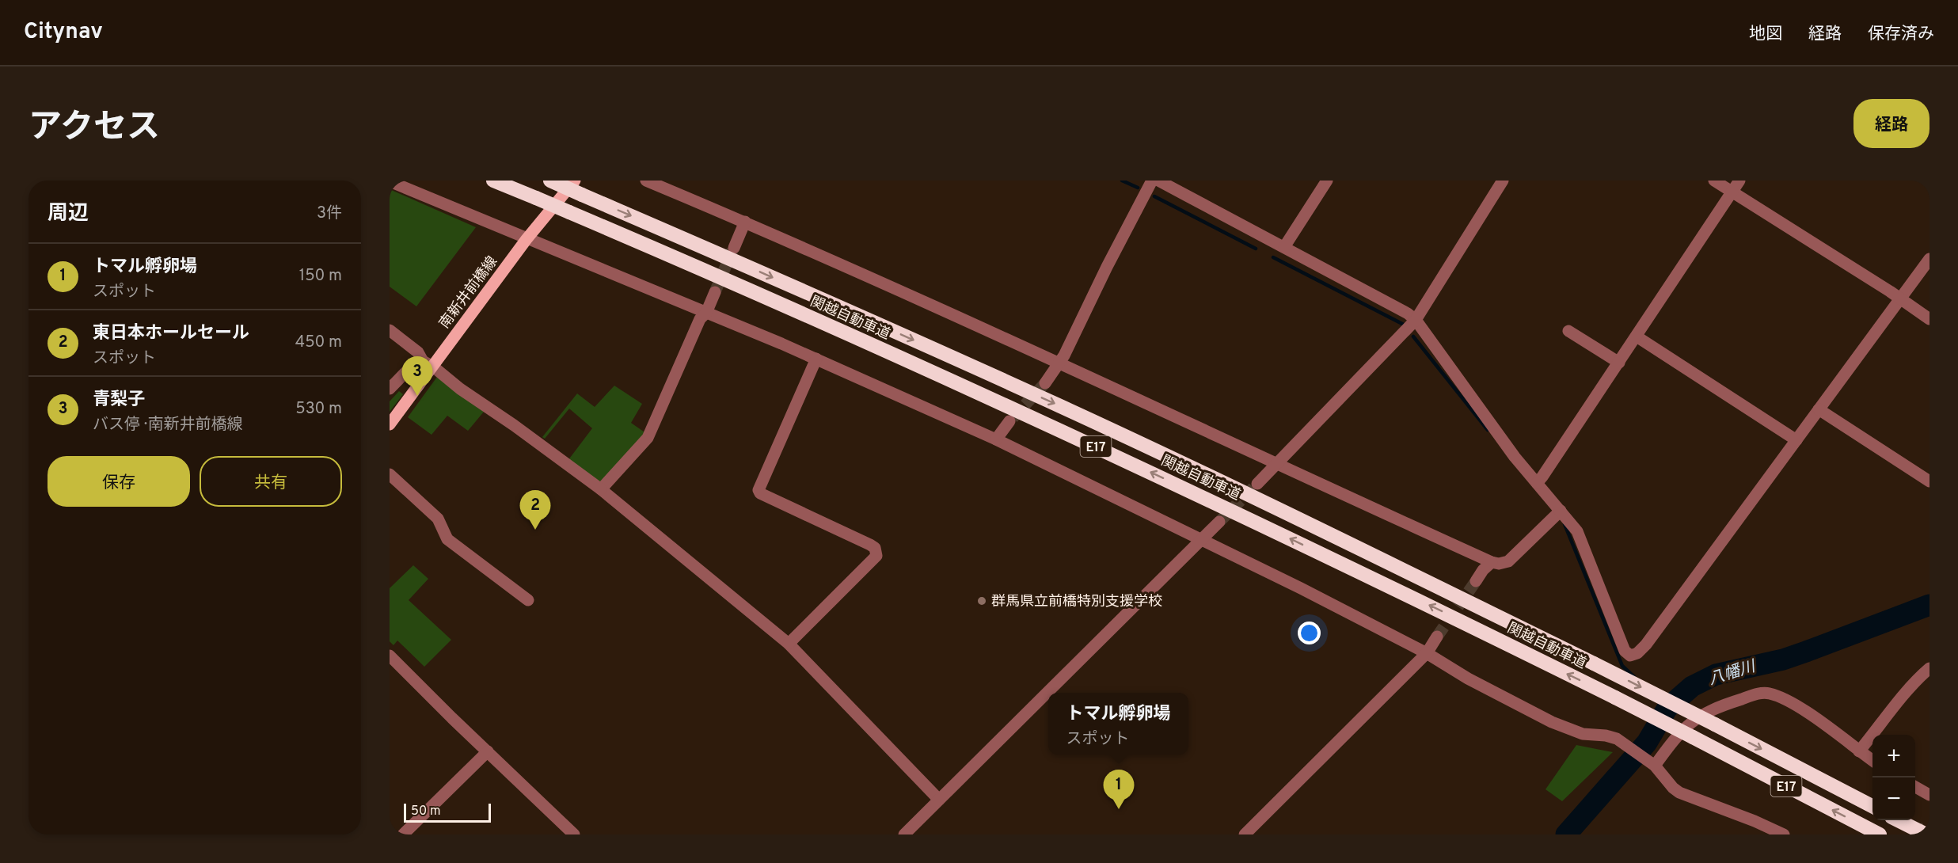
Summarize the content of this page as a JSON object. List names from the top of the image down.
{
  "streets": {
    "highway": ["関越自動車道", "E17"],
    "main road": ["南新井前橋線"]
  },
  "water": ["八幡川"],
  "places": ["群馬県立前橋特別支援学校"],
  "scale_bar": "50 m",
  "page": {
    "header": "Citynav",
    "nav": ["地図", "経路", "保存済み"],
    "title": "アクセス",
    "buttons": [
      "経路",
      ["保存", "共有"]
    ],
    "heading": ["周辺", "3件"],
    "list": [
      {
        "mark": "1",
        "name": "トマル孵卵場",
        "note": "スポット",
        "value": "150 m"
      },
      {
        "mark": "2",
        "name": "東日本ホールセール",
        "note": "スポット",
        "value": "450 m"
      },
      {
        "mark": "3",
        "name": "青梨子",
        "note": "バス停 · 南新井前橋線",
        "value": "530 m"
      }
    ],
    "pins": ["3", "2", "1"],
    "popup": ["トマル孵卵場", "スポット"],
    "map_buttons": ["+", "−"],
    "scale": "50 m"
  }
}
